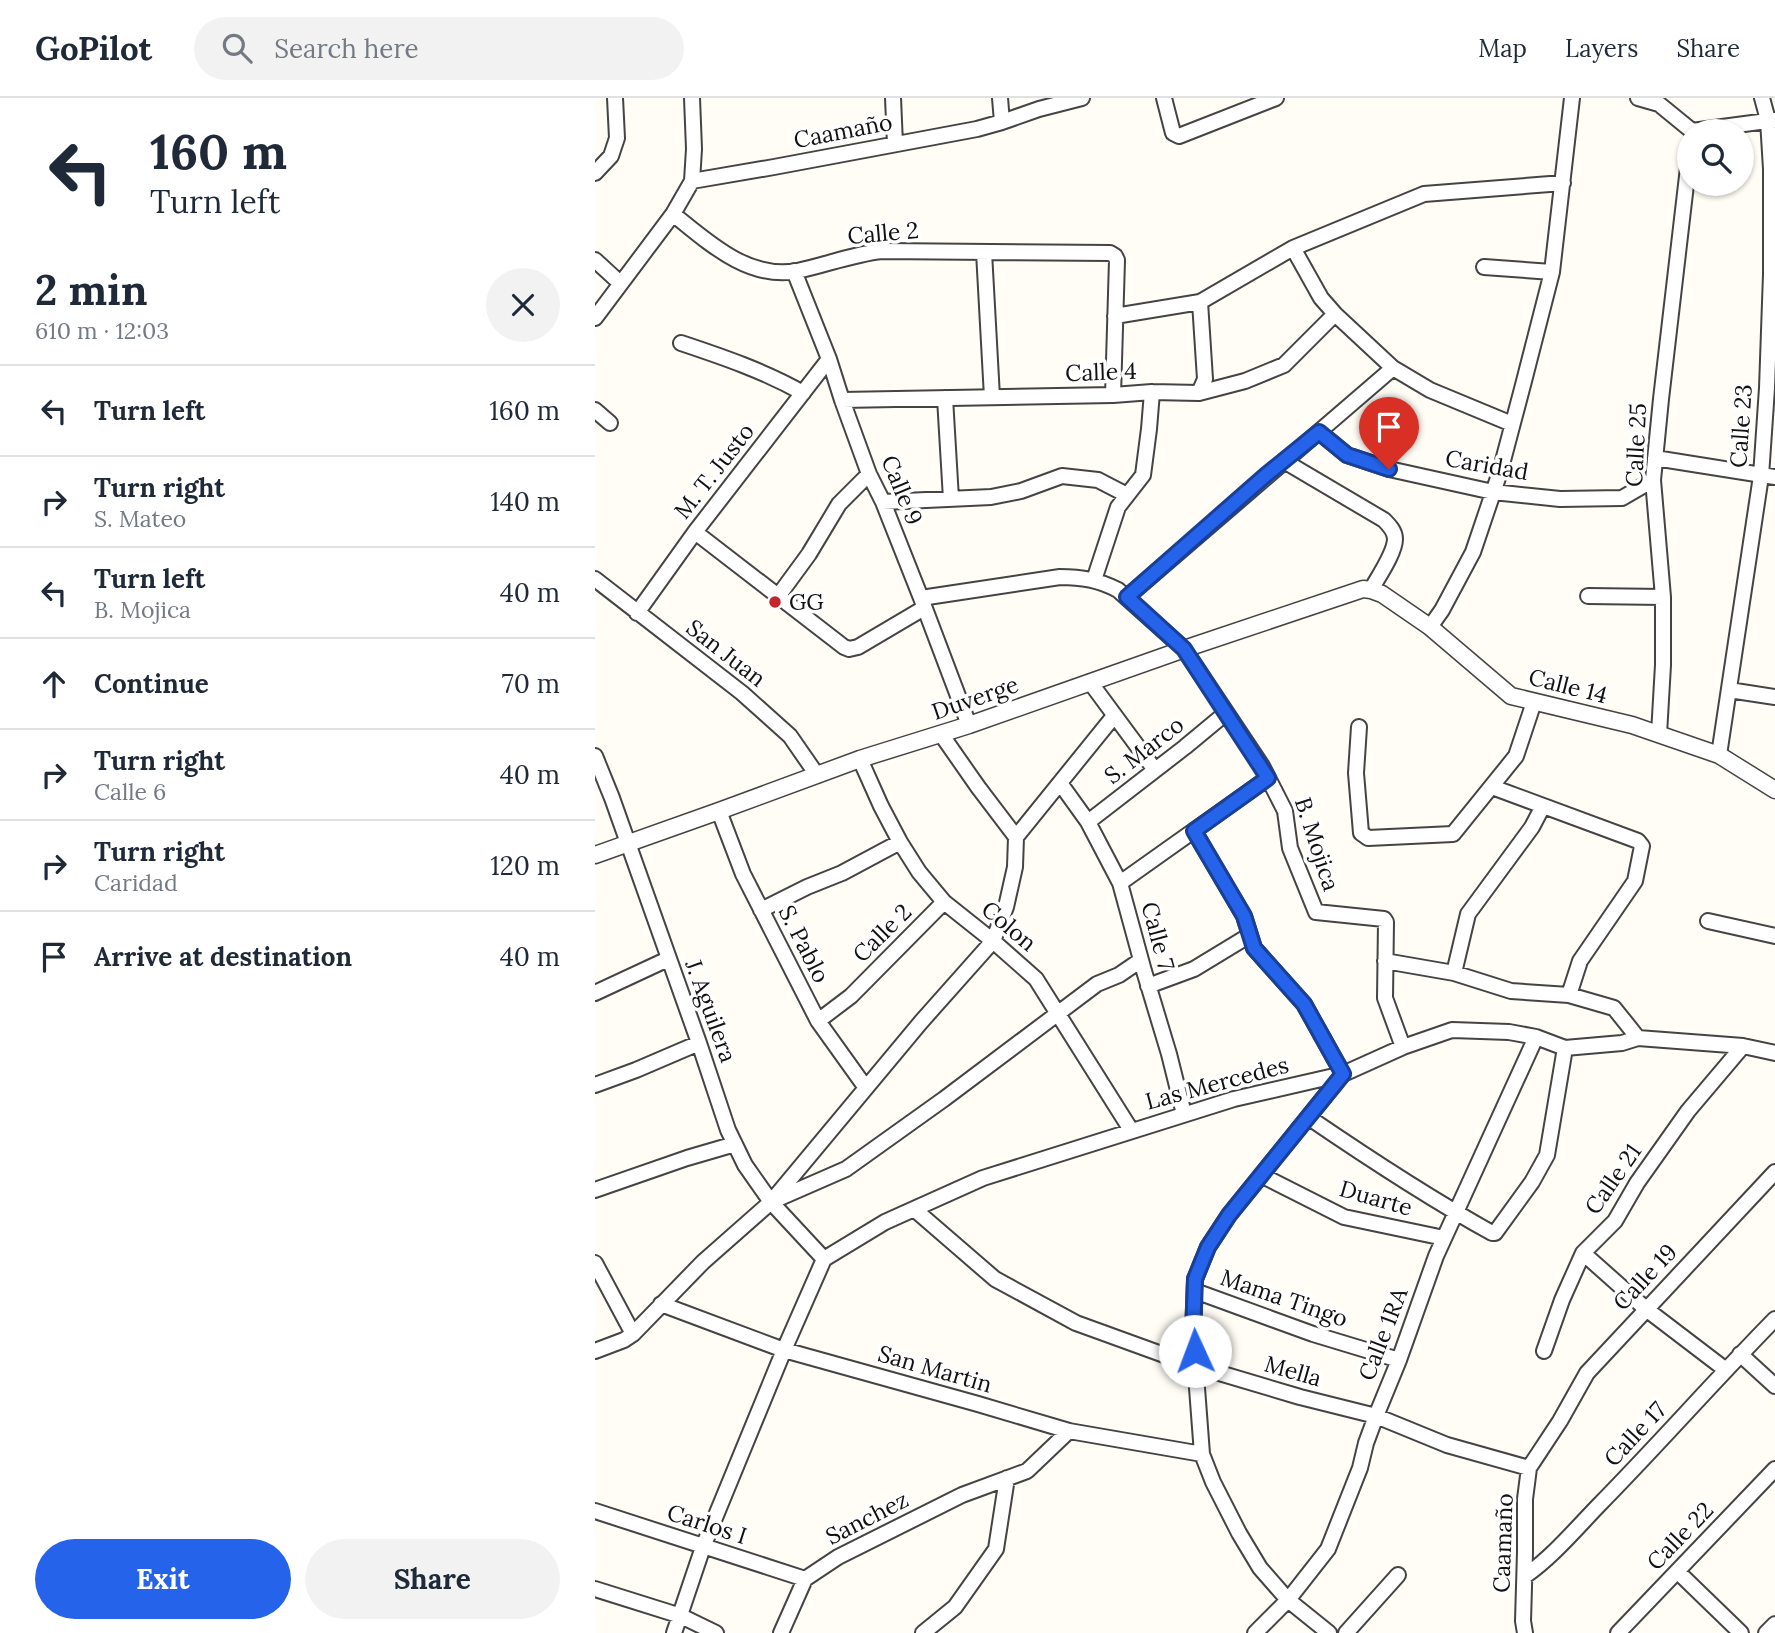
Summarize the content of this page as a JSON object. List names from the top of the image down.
{
  "streets": {
    "street": [
      "Caamaño",
      "Calle 2",
      "Calle 4",
      "Calle 23",
      "Calle 25",
      "Caridad",
      "M. T. Justo",
      "Calle 9",
      "San Juan",
      "Calle 14",
      "Duverge",
      "S. Marco",
      "B. Mojica",
      "Colon",
      "Calle 7",
      "S. Pablo",
      "J. Aguilera",
      "Las Mercedes",
      "Calle 21",
      "Duarte",
      "Calle 19",
      "Mama Tingo",
      "Calle 1RA",
      "San Martin",
      "Mella",
      "Calle 17",
      "Sanchez",
      "Carlos I",
      "Calle 22"
    ]
  },
  "crossings": [
    ["Caamaño", "Calle 19"],
    ["Caamaño", "Mella"],
    ["Caamaño", "Calle 17"],
    ["Calle 2", "Calle 9"],
    ["Calle 2", "Colon"],
    ["Calle 2", "S. Pablo"],
    ["Calle 4", "Calle 9"],
    ["Calle 23", "Calle 14"],
    ["Calle 25", "Caridad"],
    ["Calle 25", "Calle 14"],
    ["M. T. Justo", "Calle 9"],
    ["M. T. Justo", "San Juan"],
    ["Calle 9", "Duverge"],
    ["Calle 9", "B. Mojica"],
    ["San Juan", "Duverge"],
    ["Calle 14", "Duverge"],
    ["Duverge", "B. Mojica"],
    ["Duverge", "Colon"],
    ["Duverge", "S. Pablo"],
    ["Duverge", "J. Aguilera"],
    ["S. Marco", "B. Mojica"],
    ["S. Marco", "Calle 7"],
    ["Colon", "Las Mercedes"],
    ["Calle 7", "Las Mercedes"],
    ["J. Aguilera", "Las Mercedes"],
    ["Las Mercedes", "Calle 21"],
    ["Las Mercedes", "Calle 1RA"],
    ["Las Mercedes", "Mella"],
    ["Duarte", "Calle 1RA"],
    ["Mama Tingo", "Calle 1RA"],
    ["Calle 1RA", "Mella"],
    ["San Martin", "Sanchez"],
    ["Sanchez", "Carlos I"]
  ],
  "places": ["GG"],
  "page": {
    "header": "GoPilot",
    "search": "Search here",
    "nav": ["Map", "Layers", "Share"],
    "turn": ["160 m", "Turn left"],
    "heading": ["2 min", "610 m · 12:03"],
    "list": [
      {
        "name": "Turn left",
        "value": "160 m"
      },
      {
        "name": "Turn right",
        "note": "S. Mateo",
        "value": "140 m"
      },
      {
        "name": "Turn left",
        "note": "B. Mojica",
        "value": "40 m"
      },
      {
        "name": "Continue",
        "value": "70 m"
      },
      {
        "name": "Turn right",
        "note": "Calle 6",
        "value": "40 m"
      },
      {
        "name": "Turn right",
        "note": "Caridad",
        "value": "120 m"
      },
      {
        "name": "Arrive at destination",
        "value": "40 m"
      }
    ],
    "buttons": ["Exit", "Share"]
  }
}
